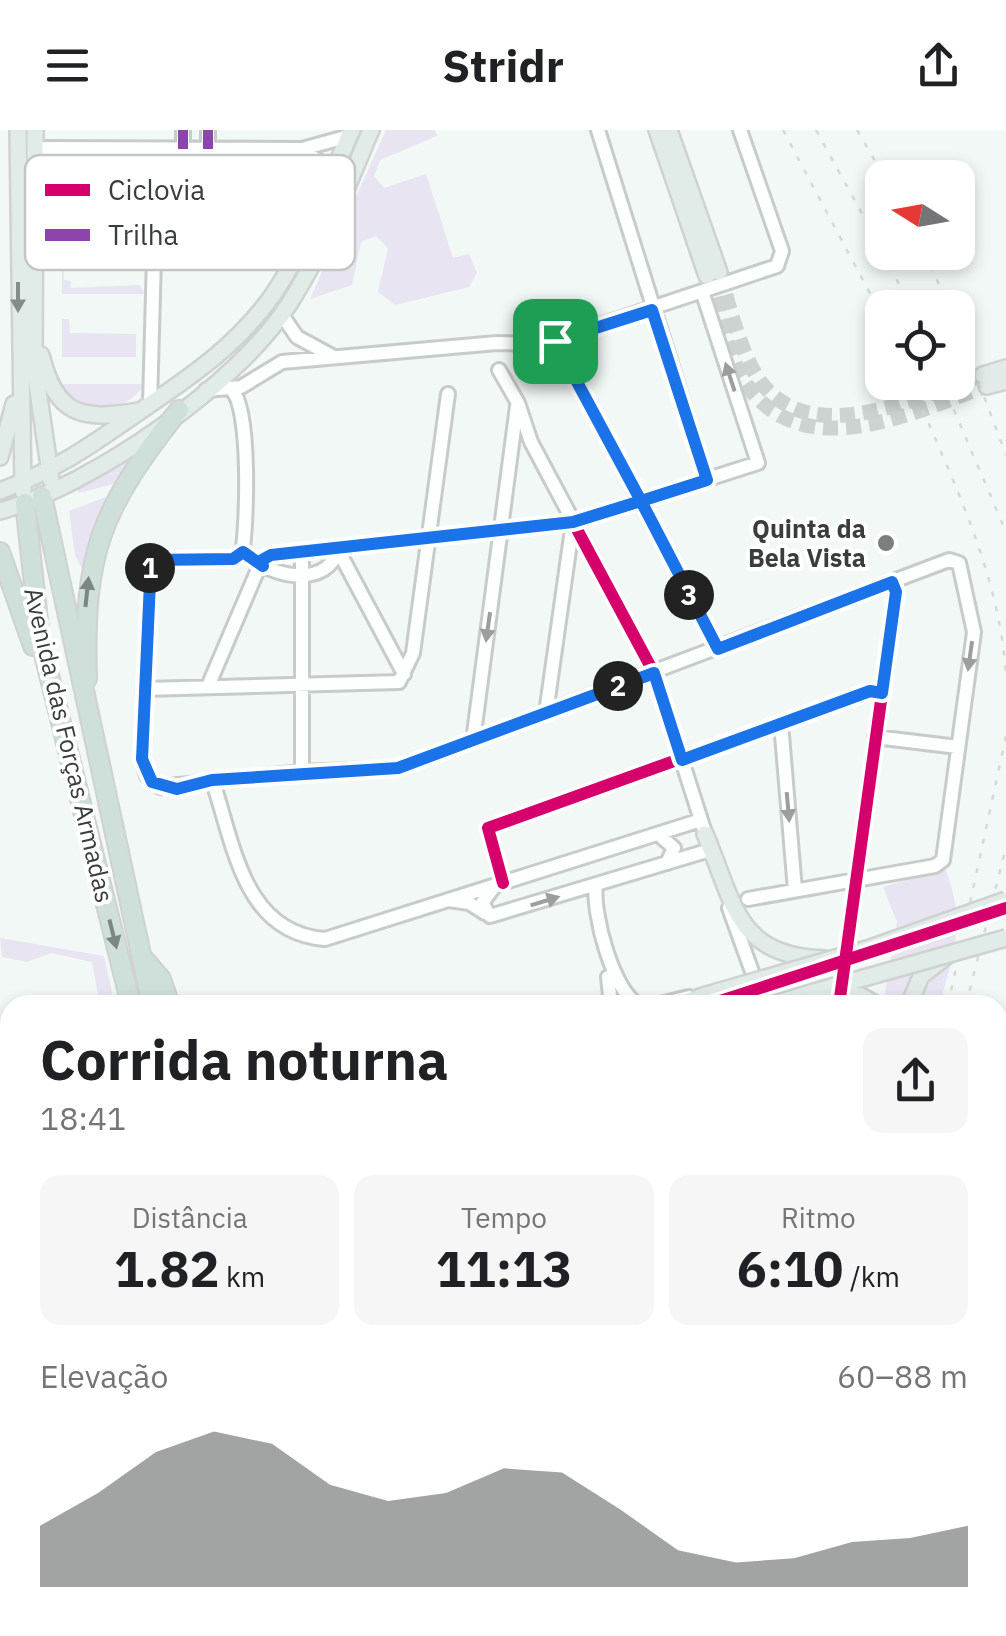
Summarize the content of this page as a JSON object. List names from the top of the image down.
{
  "streets": {
    "highway": ["Avenida das Forças Armadas"]
  },
  "places": ["Quinta da Bela Vista"],
  "legend": ["Ciclovia", "Trilha"],
  "north": "left",
  "page": {
    "header": "Stridr",
    "pins": ["1", "3", "2"],
    "heading": ["Corrida noturna", "18:41"],
    "stats": [
      ["Distância", "1.82 km"],
      ["Tempo", "11:13"],
      ["Ritmo", "6:10 /km"]
    ],
    "chart": ["Elevação", "60–88 m"]
  }
}
